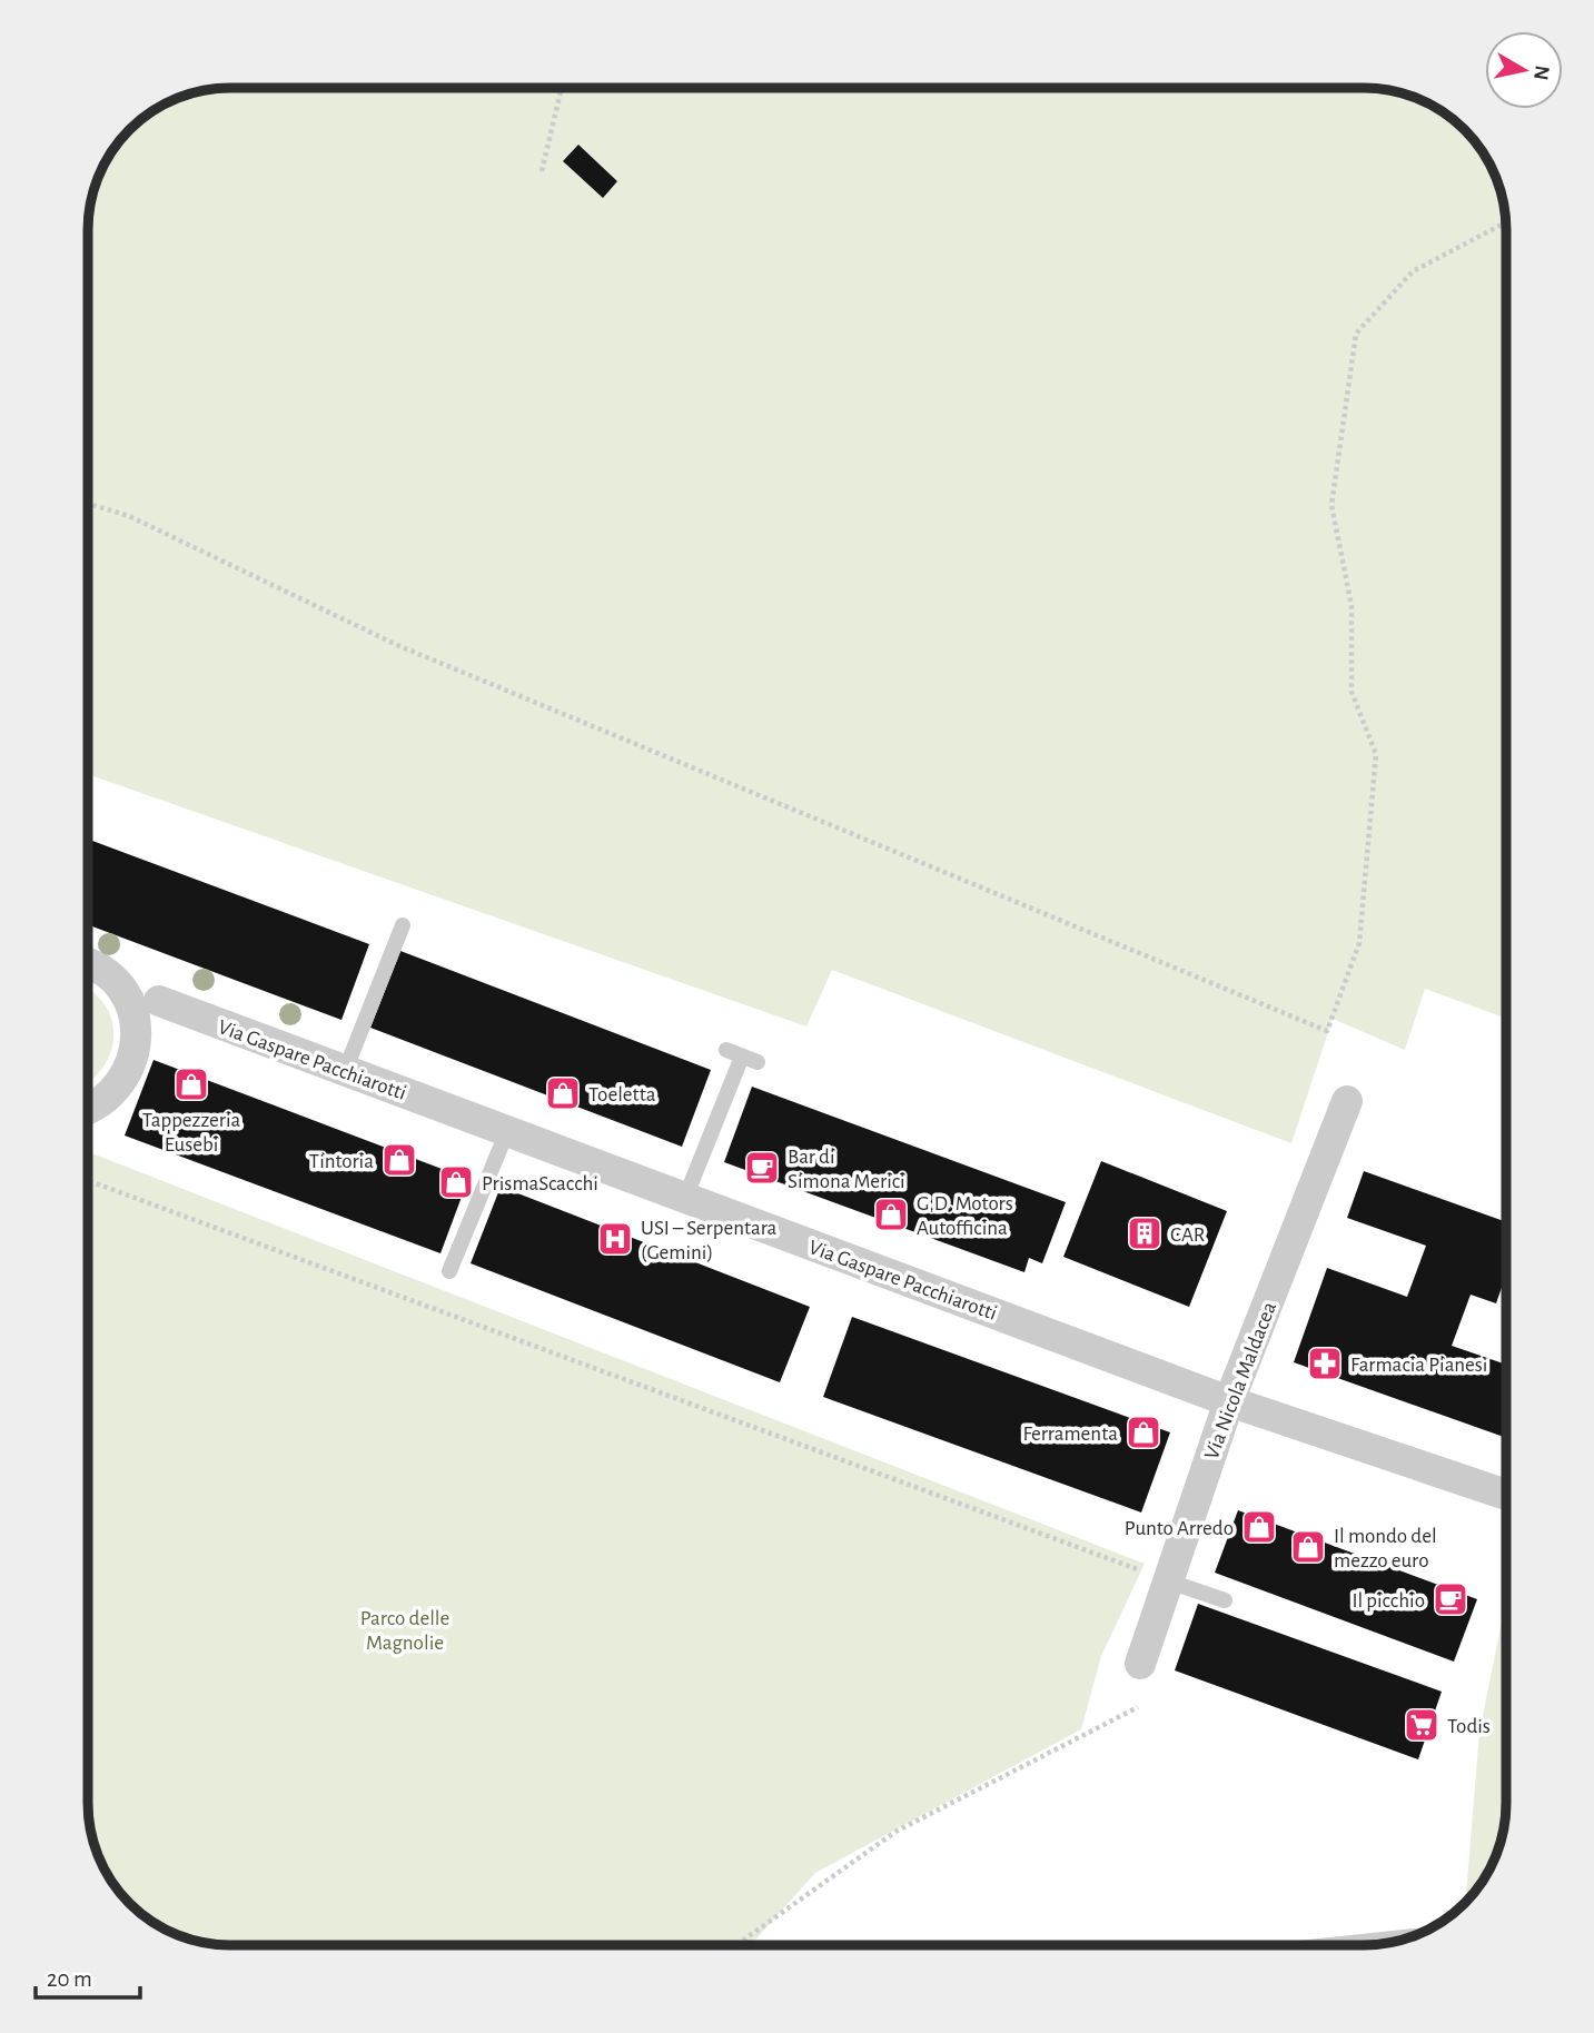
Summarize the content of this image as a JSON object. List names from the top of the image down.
{
  "streets": {
    "street": ["Via Gaspare Pacchiarotti", "Via Nicola Maldacea"]
  },
  "crossings": [
    ["Via Gaspare Pacchiarotti", "Via Nicola Maldacea"]
  ],
  "parks": ["Parco delle Magnolie"],
  "places": {
    "shop": [
      "Tappezzeria Eusebi",
      "Toeletta",
      "Tintoria",
      "PrismaScacchi",
      "G.D. Motors Autofficina",
      "Ferramenta",
      "Punto Arredo",
      "Il mondo del mezzo euro"
    ],
    "cafe": ["Bar di Simona Merici", "Il picchio"],
    "building": ["CAR"],
    "hospital": ["USI – Serpentara (Gemini)"],
    "pharmacy": ["Farmacia Pianesi"],
    "supermarket": ["Todis"]
  },
  "scale_bar": "20 m",
  "north": "right"
}
